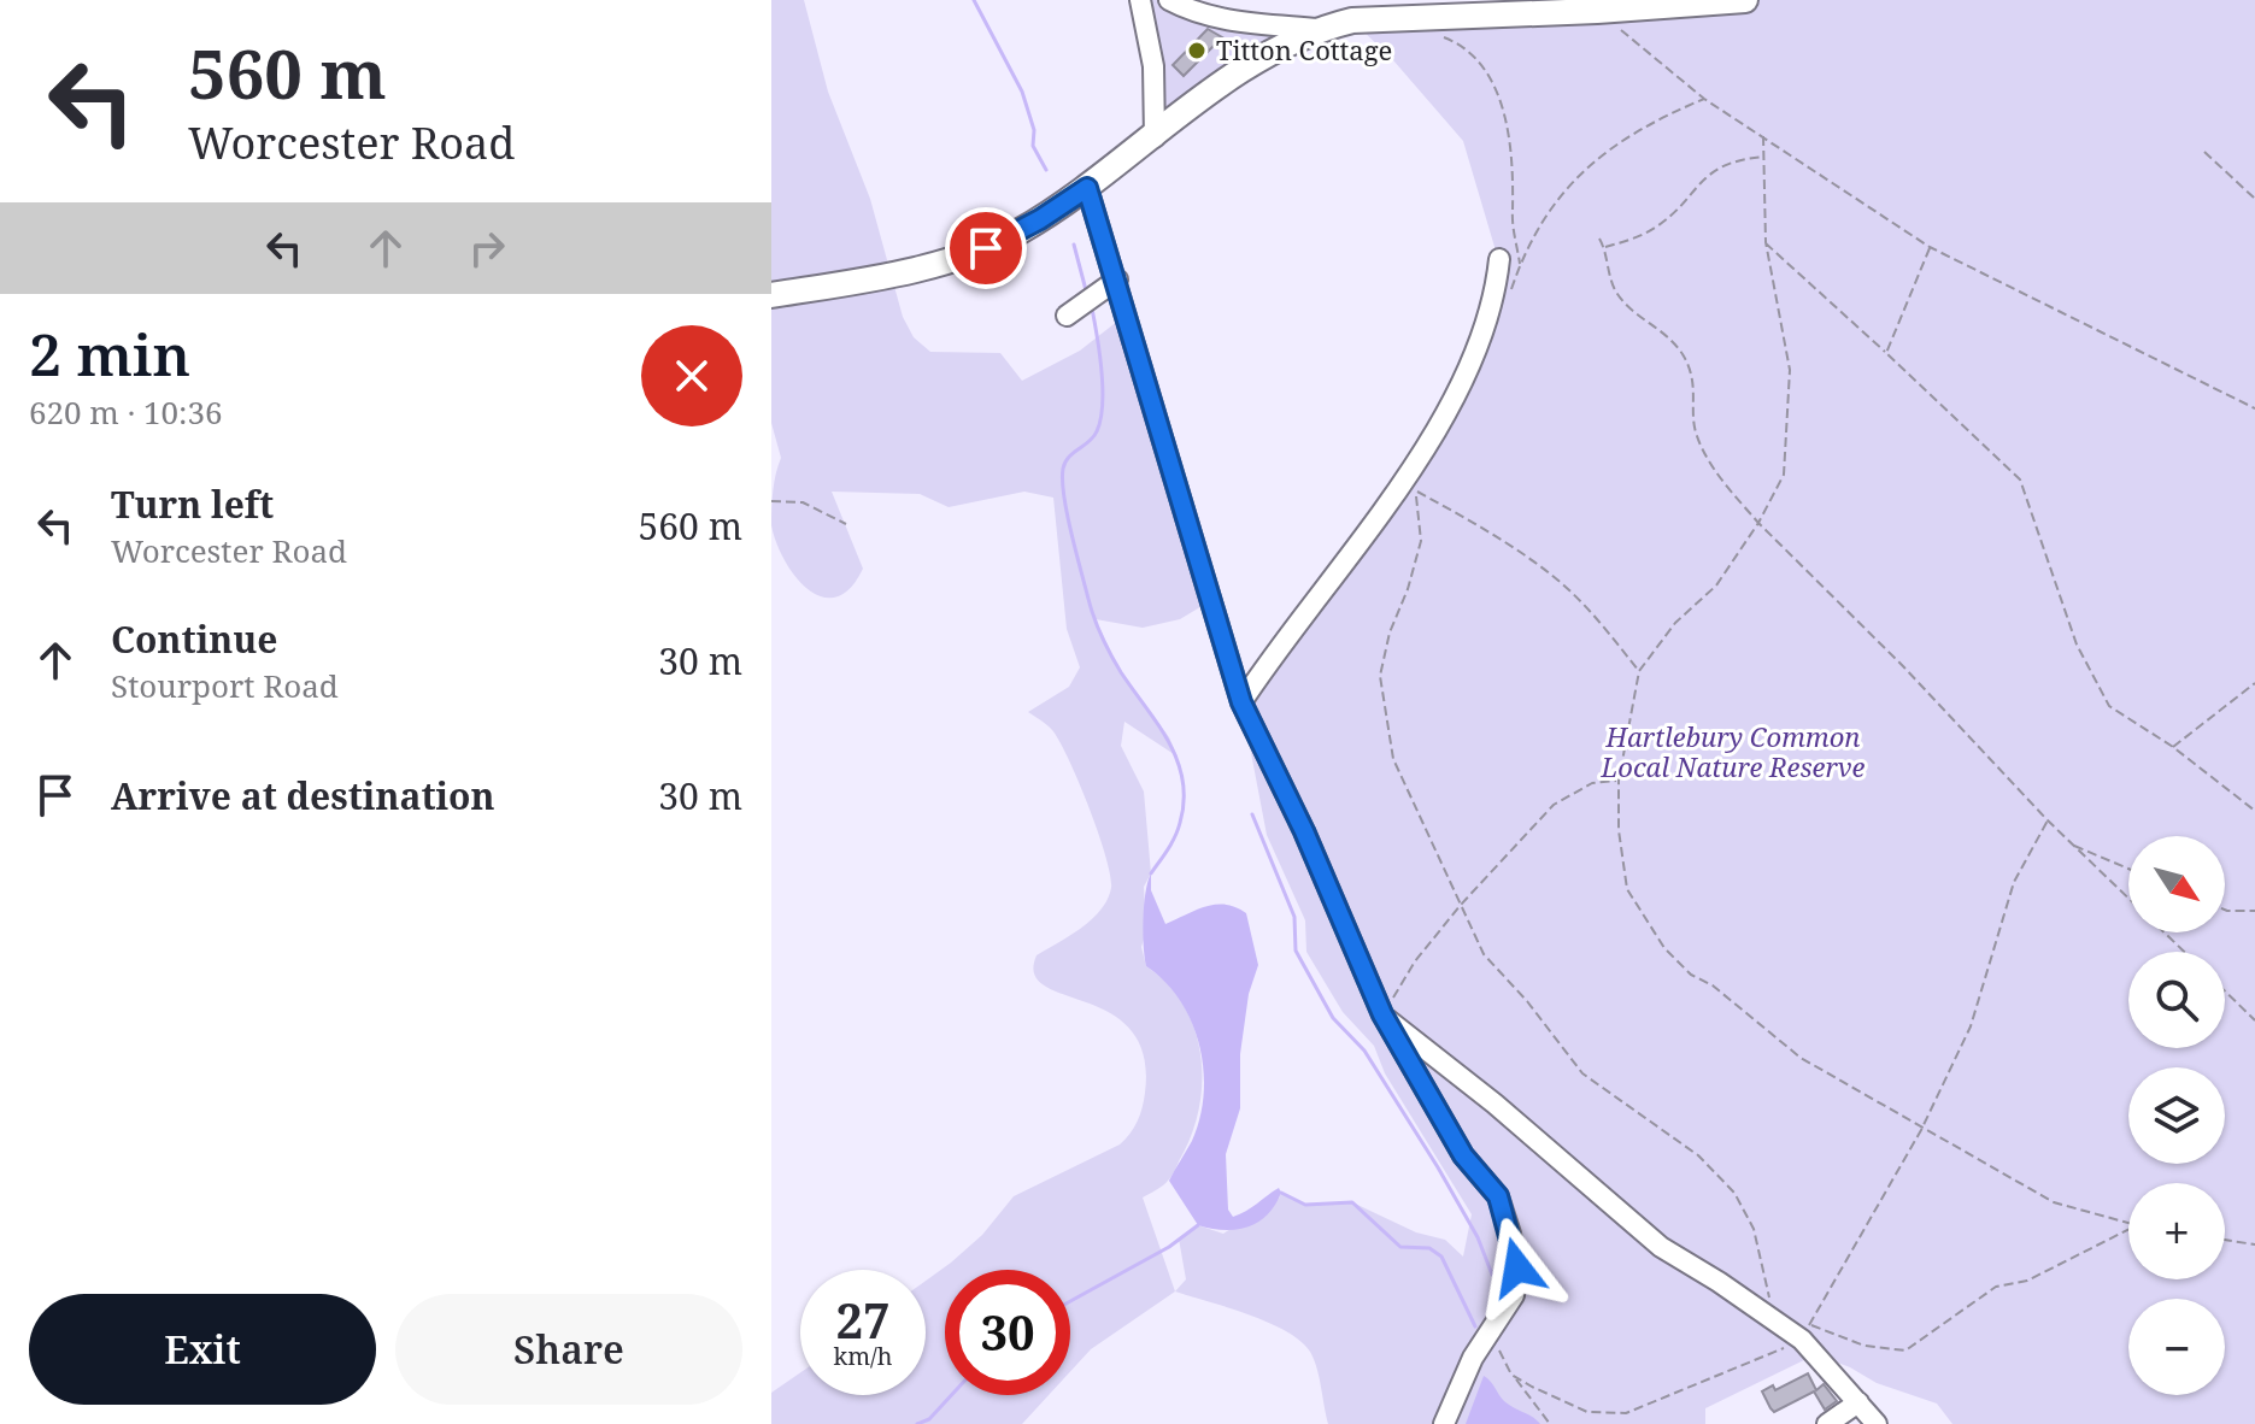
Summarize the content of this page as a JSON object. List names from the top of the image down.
{
  "parks": ["Hartlebury Common Local Nature Reserve"],
  "places": ["Titton Cottage"],
  "north": "bottom right",
  "page": {
    "turn": ["560 m", "Worcester Road"],
    "heading": ["2 min", "620 m · 10:36"],
    "list": [
      {
        "name": "Turn left",
        "note": "Worcester Road",
        "value": "560 m"
      },
      {
        "name": "Continue",
        "note": "Stourport Road",
        "value": "30 m"
      },
      {
        "name": "Arrive at destination",
        "value": "30 m"
      }
    ],
    "map_buttons": ["+", "−"],
    "speed": "27 km/h",
    "limit": "30",
    "buttons": ["Exit", "Share"]
  }
}
